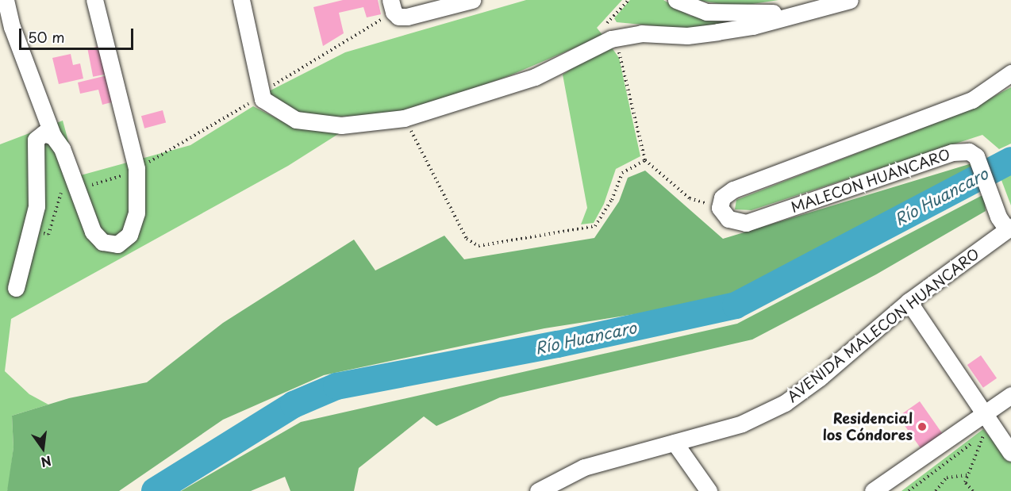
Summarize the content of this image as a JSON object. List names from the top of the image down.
{
  "streets": {
    "street": ["MALECON HUANCARO", "AVENIDA MALECON HUANCARO"]
  },
  "crossings": [
    ["MALECON HUANCARO", "AVENIDA MALECON HUANCARO"]
  ],
  "water": ["Río Huancaro"],
  "places": ["Residencial los Cóndores"],
  "scale_bar": "50 m",
  "north": "bottom"
}
